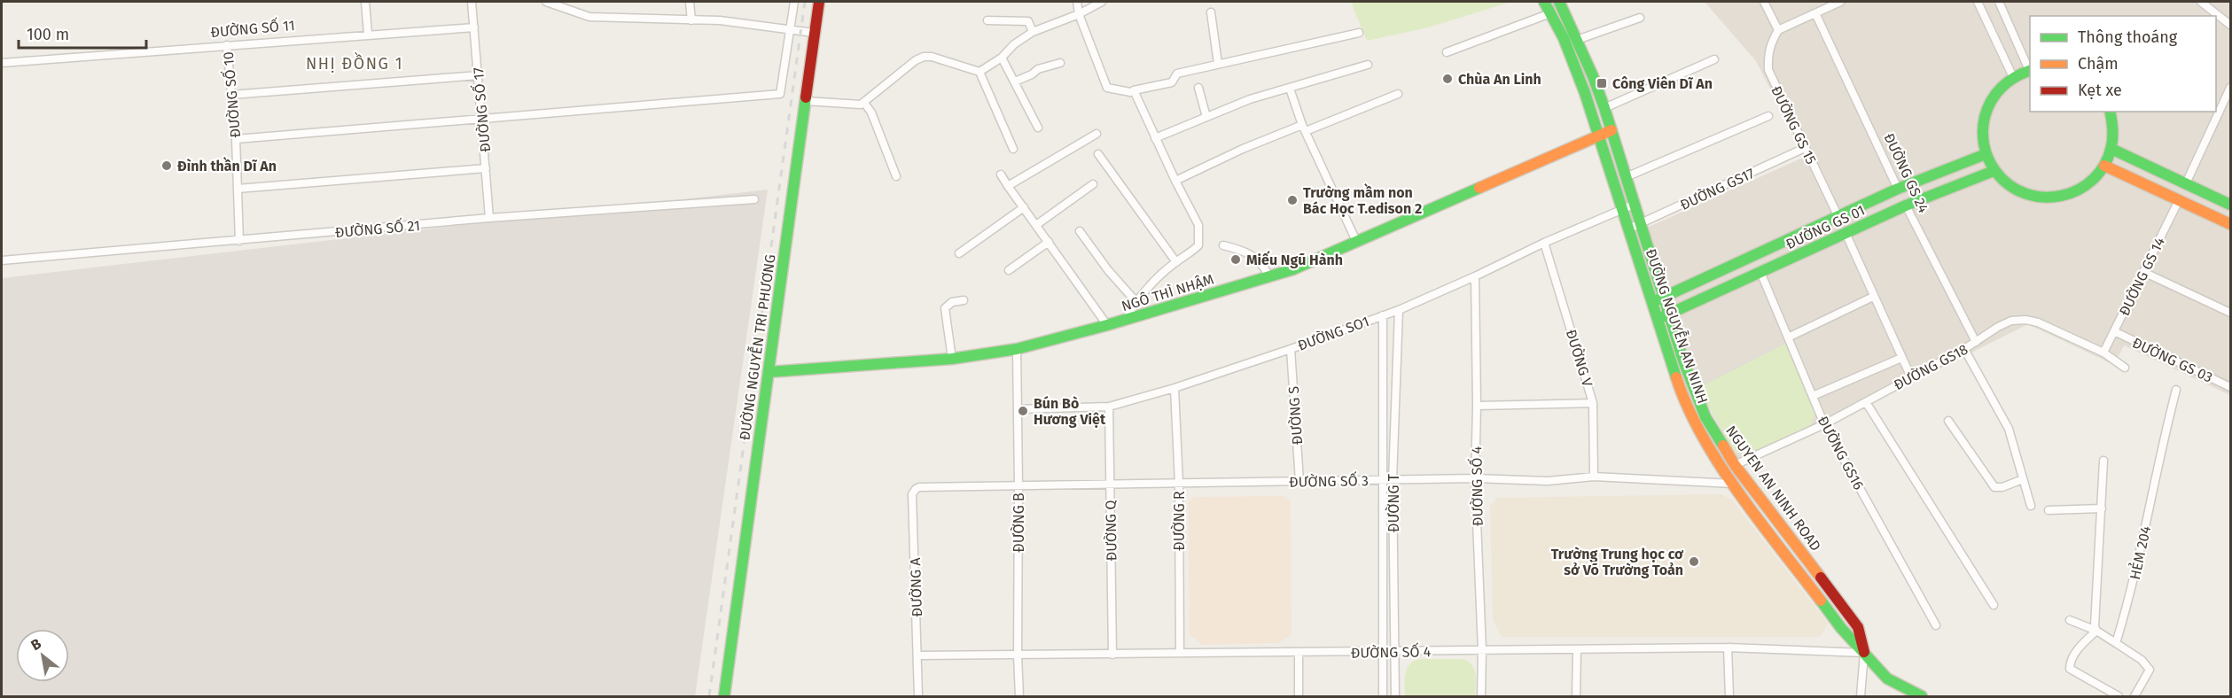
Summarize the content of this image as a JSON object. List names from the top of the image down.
{
  "streets": {
    "main road": [
      "ĐƯỜNG GS 24",
      "ĐƯỜNG GS 01",
      "NGÔ THÌ NHẬM",
      "ĐƯỜNG NGUYỄN AN NINH",
      "ĐƯỜNG NGUYỄN TRI PHƯƠNG",
      "NGUYEN AN NINH ROAD"
    ],
    "street": [
      "ĐƯỜNG SỐ 11",
      "ĐƯỜNG SỐ 10",
      "ĐƯỜNG SỐ 17",
      "ĐƯỜNG GS 15",
      "ĐƯỜNG GS17",
      "ĐƯỜNG SỐ 21",
      "ĐƯỜNG GS 14",
      "ĐƯỜNG SO1",
      "ĐƯỜNG V",
      "ĐƯỜNG GS 03",
      "ĐƯỜNG GS18",
      "ĐƯỜNG S",
      "ĐƯỜNG GS16",
      "ĐƯỜNG SỐ 3",
      "ĐƯỜNG SỐ 4",
      "ĐƯỜNG T",
      "ĐƯỜNG R",
      "ĐƯỜNG B",
      "ĐƯỜNG Q",
      "HẺM 204",
      "ĐƯỜNG A"
    ]
  },
  "crossings": [
    ["ĐƯỜNG SỐ 11", "ĐƯỜNG SỐ 10"],
    ["ĐƯỜNG SỐ 11", "ĐƯỜNG SỐ 17"],
    ["ĐƯỜNG SỐ 10", "ĐƯỜNG SỐ 21"],
    ["ĐƯỜNG SỐ 17", "ĐƯỜNG SỐ 21"],
    ["ĐƯỜNG GS 15", "ĐƯỜNG GS17"],
    ["ĐƯỜNG GS 15", "ĐƯỜNG GS 01"],
    ["ĐƯỜNG GS 24", "ĐƯỜNG GS 01"],
    ["ĐƯỜNG GS 24", "ĐƯỜNG GS18"],
    ["ĐƯỜNG GS17", "ĐƯỜNG NGUYỄN AN NINH"],
    ["ĐƯỜNG GS17", "NGUYEN AN NINH ROAD"],
    ["ĐƯỜNG GS 01", "ĐƯỜNG NGUYỄN AN NINH"],
    ["ĐƯỜNG GS 01", "ĐƯỜNG GS16"],
    ["ĐƯỜNG GS 01", "NGUYEN AN NINH ROAD"],
    ["ĐƯỜNG GS 14", "ĐƯỜNG GS 03"],
    ["ĐƯỜNG GS 14", "ĐƯỜNG GS18"],
    ["NGÔ THÌ NHẬM", "ĐƯỜNG NGUYỄN AN NINH"],
    ["NGÔ THÌ NHẬM", "ĐƯỜNG NGUYỄN TRI PHƯƠNG"],
    ["NGÔ THÌ NHẬM", "NGUYEN AN NINH ROAD"],
    ["NGÔ THÌ NHẬM", "ĐƯỜNG B"],
    ["ĐƯỜNG NGUYỄN AN NINH", "ĐƯỜNG SO1"],
    ["ĐƯỜNG NGUYỄN AN NINH", "ĐƯỜNG SỐ 3"],
    ["ĐƯỜNG NGUYỄN AN NINH", "ĐƯỜNG SỐ 4"],
    ["ĐƯỜNG NGUYỄN AN NINH", "NGUYEN AN NINH ROAD"],
    ["ĐƯỜNG SO1", "ĐƯỜNG V"],
    ["ĐƯỜNG SO1", "ĐƯỜNG S"],
    ["ĐƯỜNG SO1", "ĐƯỜNG SỐ 4"],
    ["ĐƯỜNG SO1", "NGUYEN AN NINH ROAD"],
    ["ĐƯỜNG SO1", "ĐƯỜNG T"],
    ["ĐƯỜNG SO1", "ĐƯỜNG R"],
    ["ĐƯỜNG SO1", "ĐƯỜNG B"],
    ["ĐƯỜNG SO1", "ĐƯỜNG Q"],
    ["ĐƯỜNG V", "ĐƯỜNG SỐ 3"],
    ["ĐƯỜNG GS18", "ĐƯỜNG GS16"],
    ["ĐƯỜNG GS18", "NGUYEN AN NINH ROAD"],
    ["ĐƯỜNG S", "ĐƯỜNG SỐ 3"],
    ["ĐƯỜNG SỐ 3", "ĐƯỜNG SỐ 4"],
    ["ĐƯỜNG SỐ 3", "ĐƯỜNG T"],
    ["ĐƯỜNG SỐ 3", "ĐƯỜNG R"],
    ["ĐƯỜNG SỐ 3", "ĐƯỜNG B"],
    ["ĐƯỜNG SỐ 3", "ĐƯỜNG Q"],
    ["ĐƯỜNG SỐ 3", "ĐƯỜNG A"],
    ["ĐƯỜNG SỐ 4", "NGUYEN AN NINH ROAD"],
    ["ĐƯỜNG SỐ 4", "ĐƯỜNG T"],
    ["ĐƯỜNG SỐ 4", "ĐƯỜNG R"],
    ["ĐƯỜNG SỐ 4", "ĐƯỜNG B"],
    ["ĐƯỜNG SỐ 4", "ĐƯỜNG Q"],
    ["ĐƯỜNG SỐ 4", "ĐƯỜNG A"]
  ],
  "districts": ["NHỊ ĐỒNG 1"],
  "places": {
    "other": [
      "Chùa An Linh",
      "Đình thần Dĩ An",
      "Trường mầm non Bác Học T.edison 2",
      "Miếu Ngũ Hành",
      "Bún Bò Hương Việt",
      "Trường Trung học cơ sở Võ Trường Toản"
    ],
    "transit": ["Công Viên Dĩ An"]
  },
  "legend": ["Thông thoáng", "Chậm", "Kẹt xe"],
  "scale_bar": "100 m",
  "north": "top left"
}
